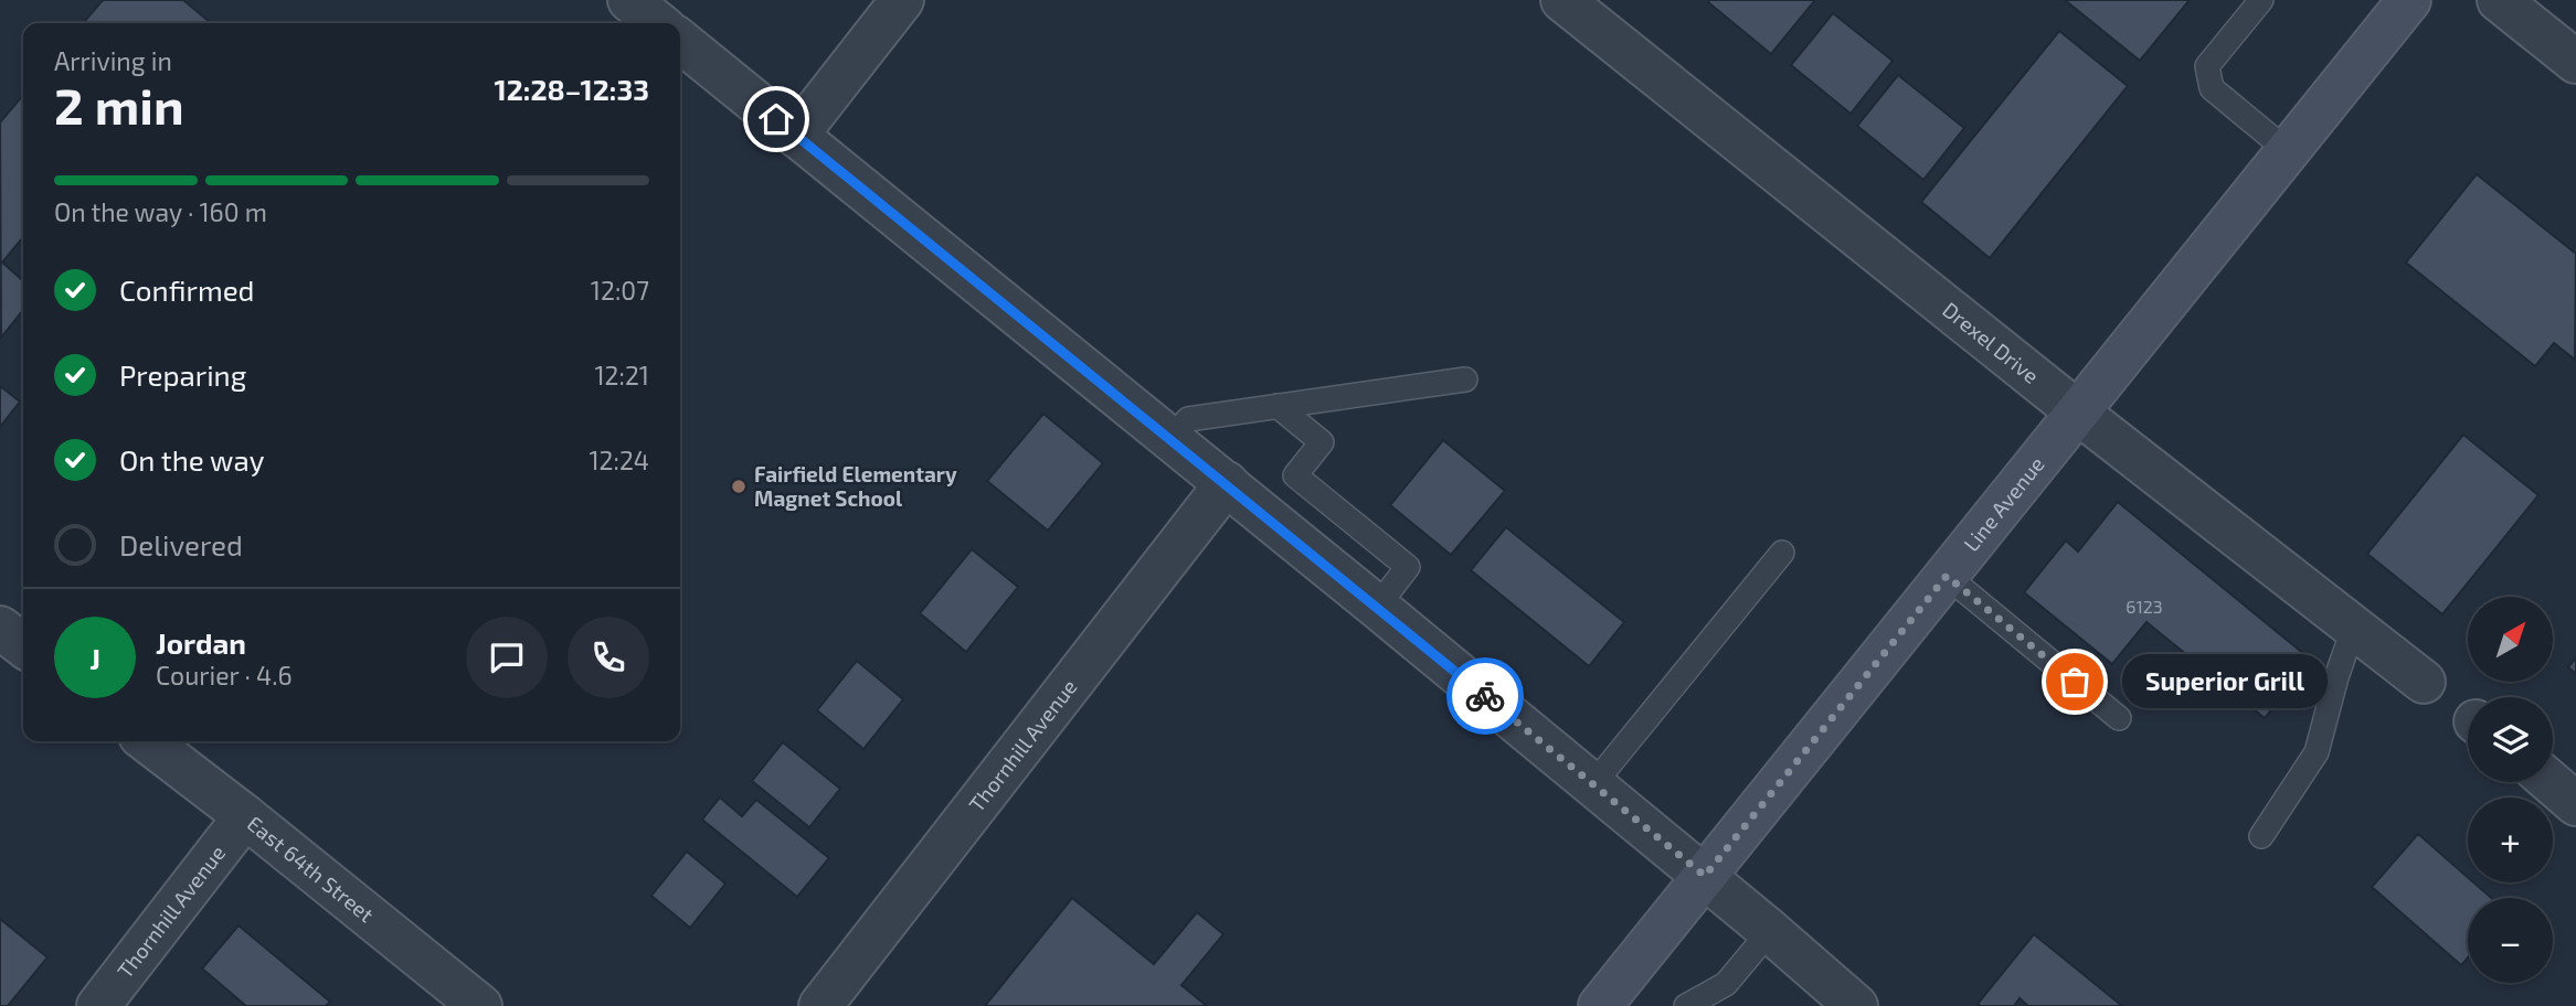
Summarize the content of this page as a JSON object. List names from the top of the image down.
{
  "streets": {
    "main road": ["Line Avenue"],
    "street": ["Drexel Drive", "Thornhill Avenue", "East 64th Street"]
  },
  "crossings": [
    ["Drexel Drive", "Line Avenue"],
    ["Thornhill Avenue", "East 64th Street"]
  ],
  "places": ["Fairfield Elementary Magnet School", "Superior Grill"],
  "house_numbers": ["6123"],
  "north": "top right",
  "page": {
    "heading": ["2 min", "Arriving in", "12:28–12:33"],
    "panel": ["Jordan", "Courier · 4.6"],
    "bar": "On the way · 160 m",
    "list": [
      ["Confirmed", "12:07"],
      ["Preparing", "12:21"],
      ["On the way", "12:24"],
      "Delivered"
    ],
    "map_buttons": ["+", "−"],
    "round": "J",
    "bubble": "Superior Grill"
  }
}
